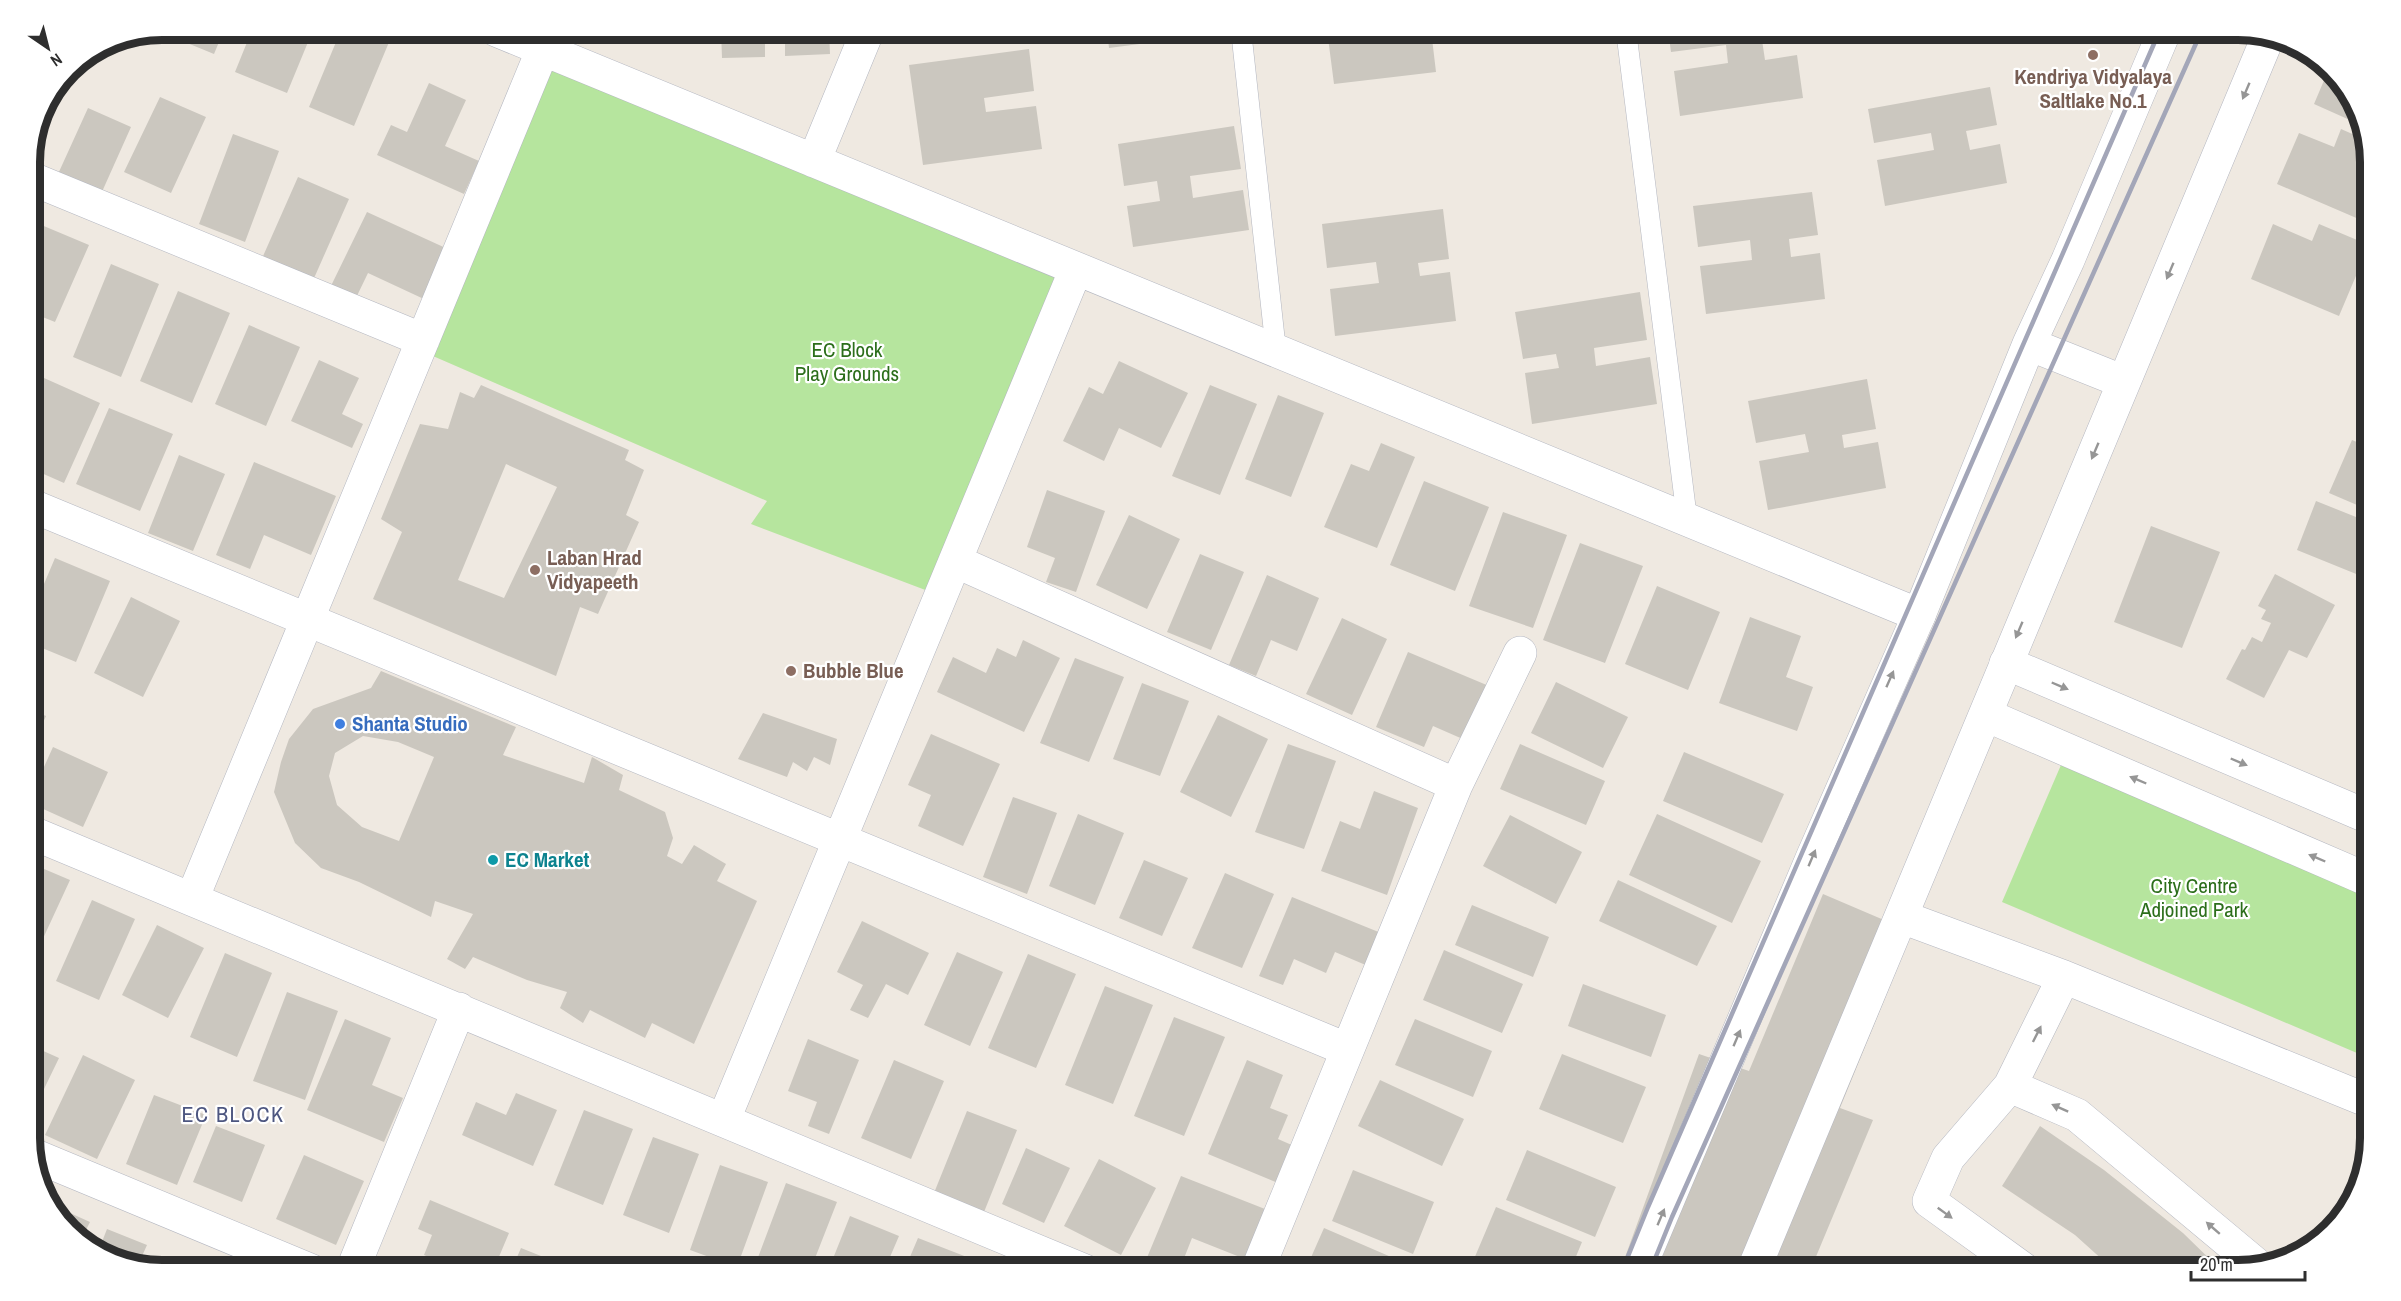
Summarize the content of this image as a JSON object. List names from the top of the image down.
{
  "districts": ["EC BLOCK"],
  "parks": ["EC Block Play Grounds", "City Centre Adjoined Park"],
  "places": [
    "Kendriya Vidyalaya Saltlake No.1",
    "Laban Hrad Vidyapeeth",
    "Bubble Blue",
    "Shanta Studio",
    "EC Market"
  ],
  "scale_bar": "20 m",
  "north": "bottom right"
}
